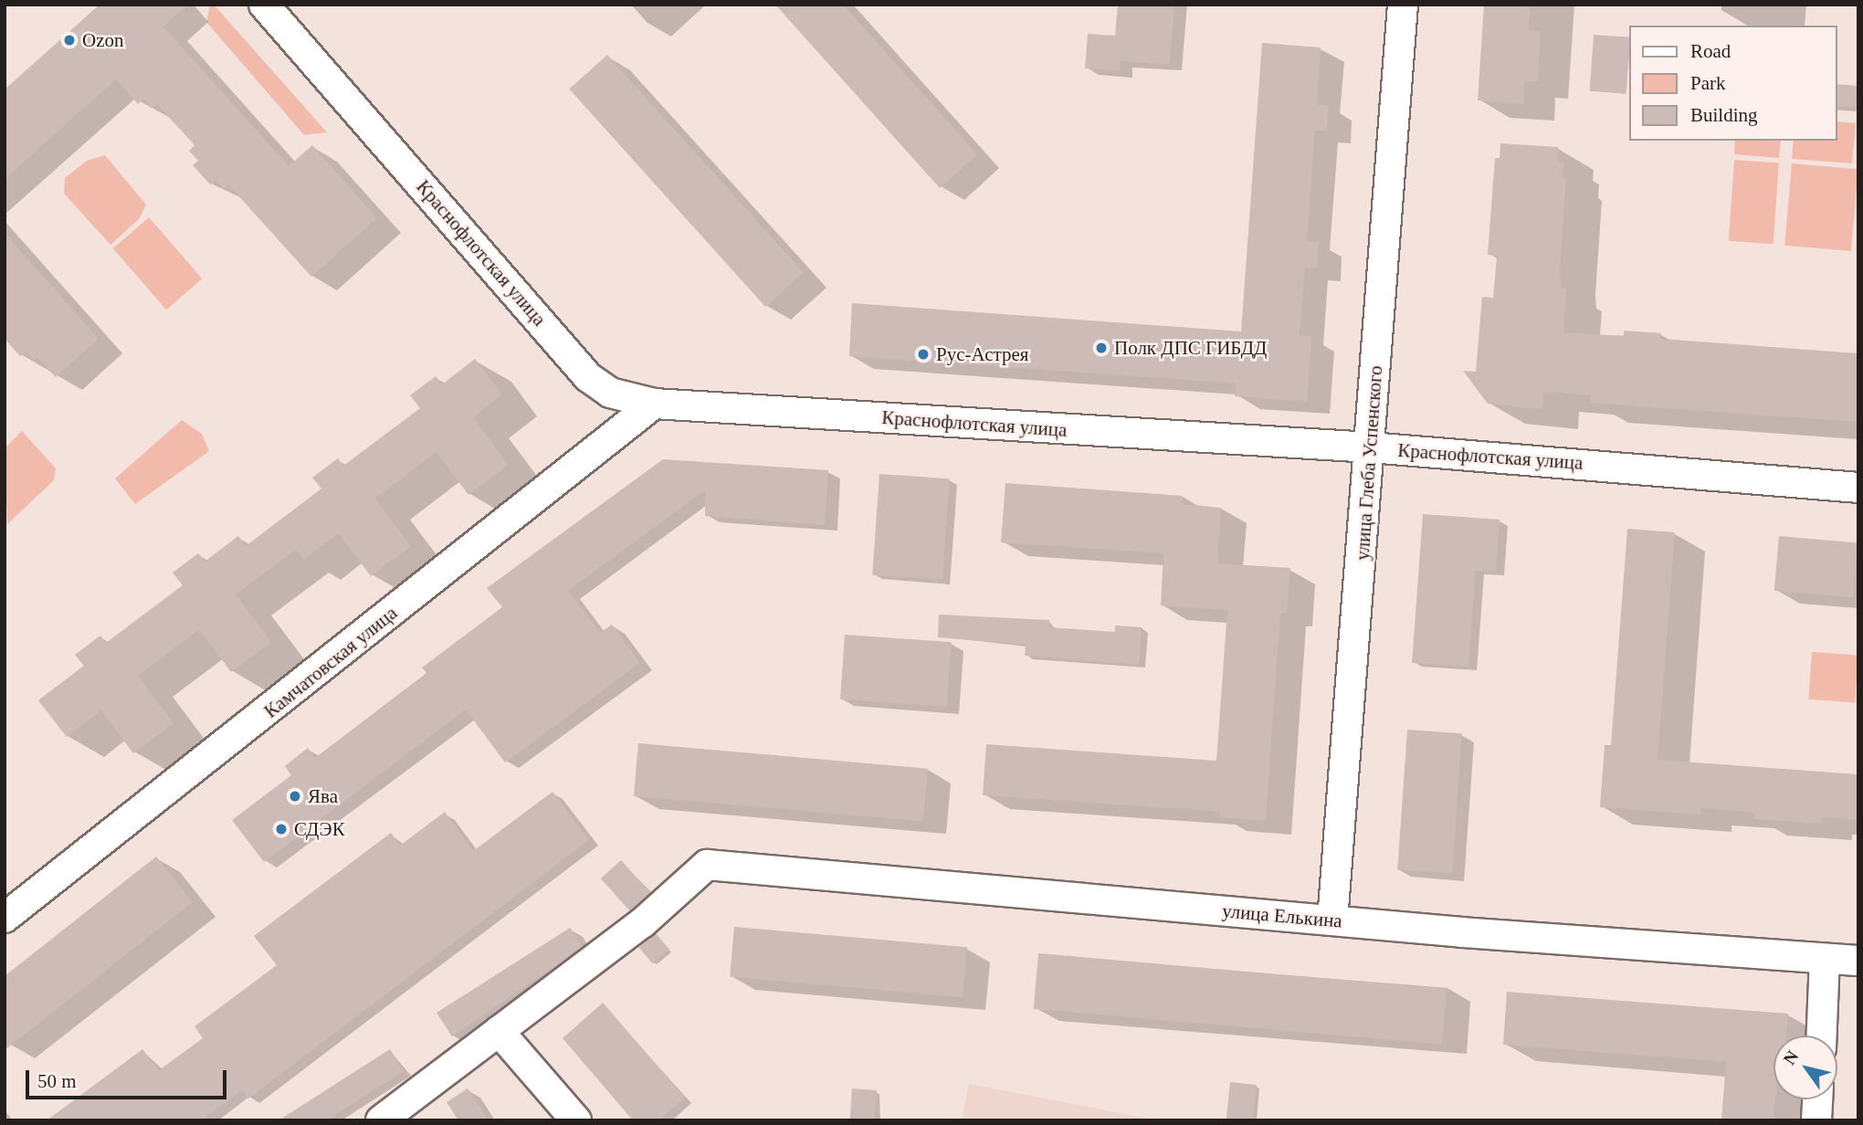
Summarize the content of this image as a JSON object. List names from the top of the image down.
{
  "streets": {
    "street": [
      "Краснофлотская улица",
      "улица Глеба Успенского",
      "Камчатовская улица",
      "улица Елькина"
    ]
  },
  "crossings": [
    ["Краснофлотская улица", "улица Глеба Успенского"],
    ["Краснофлотская улица", "Камчатовская улица"],
    ["улица Глеба Успенского", "улица Елькина"]
  ],
  "places": [
    "Ozon",
    "Полк ДПС ГИБДД",
    "Рус-Астрея",
    "Ява",
    "СДЭК"
  ],
  "legend": ["Road", "Park", "Building"],
  "scale_bar": "50 m",
  "north": "top left"
}
